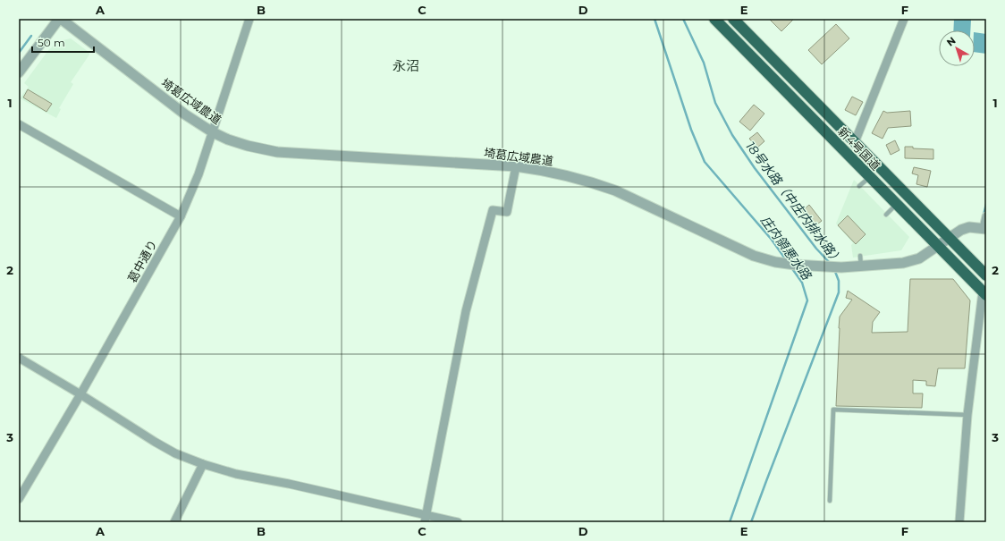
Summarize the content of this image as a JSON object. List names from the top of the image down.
{
  "streets": {
    "highway": ["新4号国道"],
    "street": ["埼葛広域農道", "葛中通り"]
  },
  "crossings": [
    ["埼葛広域農道", "新4号国道"],
    ["埼葛広域農道", "葛中通り"]
  ],
  "districts": ["永沼"],
  "water": ["18号水路（中庄内排水路）", "庄内領悪水路"],
  "scale_bar": "50 m",
  "north": "top left",
  "grid": {
    "columns": [
      "A",
      "B",
      "C",
      "D",
      "E",
      "F"
    ],
    "rows": ["1", "2", "3"]
  }
}
